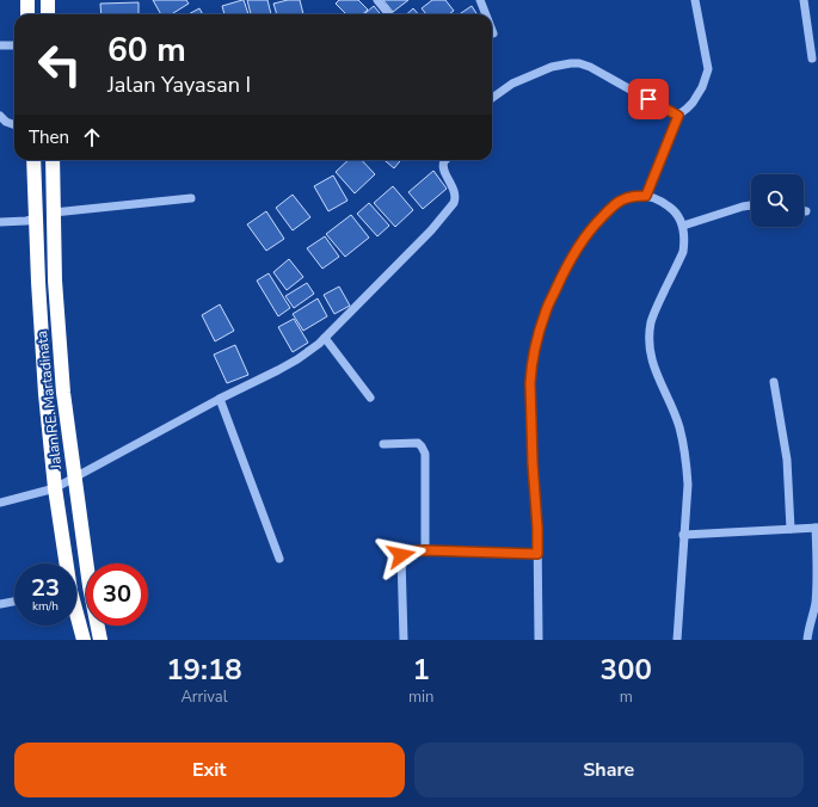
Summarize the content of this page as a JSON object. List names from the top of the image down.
{
  "streets": {
    "highway": ["Jalan RE. Martadinata"]
  },
  "page": {
    "turn": ["60 m", "Jalan Yayasan I"],
    "then": "Then",
    "speed": "23 km/h",
    "limit": "30",
    "eta": [
      "19:18",
      "Arrival",
      "1",
      "min",
      "300",
      "m"
    ],
    "buttons": ["Exit", "Share"]
  }
}
